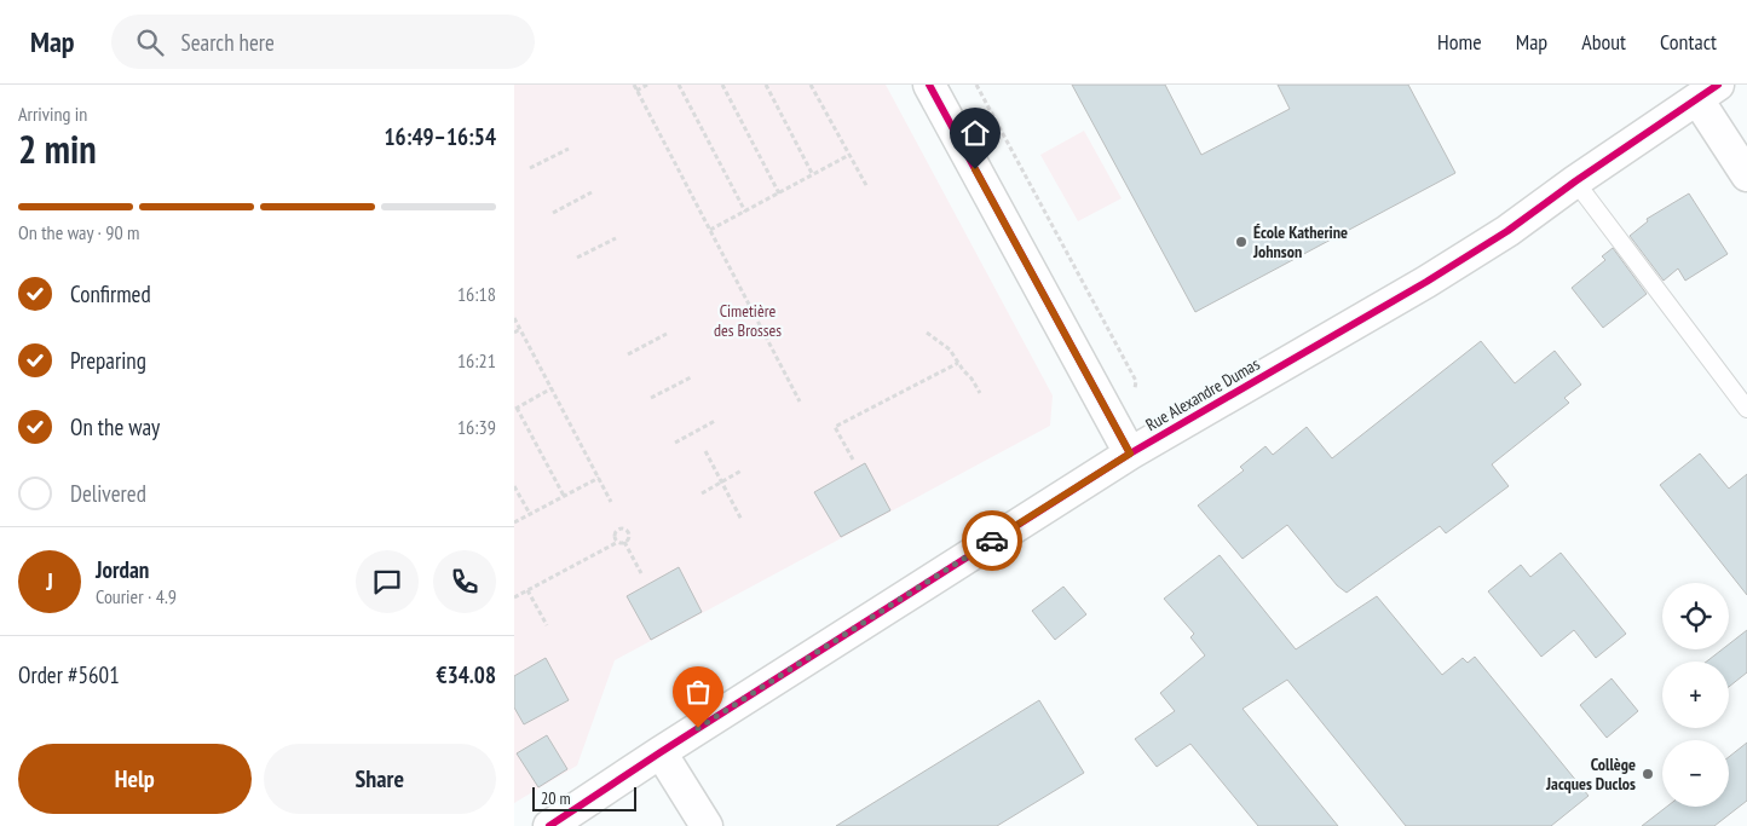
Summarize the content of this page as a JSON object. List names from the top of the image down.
{
  "streets": {
    "street": ["Rue Alexandre Dumas"]
  },
  "parks": ["Cimetière des Brosses"],
  "places": ["École Katherine Johnson", "Collège Jacques Duclos"],
  "scale_bar": "20 m",
  "page": {
    "header": "Map",
    "search": "Search here",
    "nav": [
      "Home",
      "Map",
      "About",
      "Contact"
    ],
    "heading": ["2 min", "Arriving in", "16:49–16:54"],
    "panel": [
      "Jordan",
      "Courier · 4.9",
      "Order #5601",
      "€34.08"
    ],
    "bar": "On the way · 90 m",
    "list": [
      ["Confirmed", "16:18"],
      ["Preparing", "16:21"],
      ["On the way", "16:39"],
      "Delivered"
    ],
    "round": "J",
    "map_buttons": ["+", "−"],
    "buttons": ["Help", "Share"],
    "scale": "20 m"
  }
}
